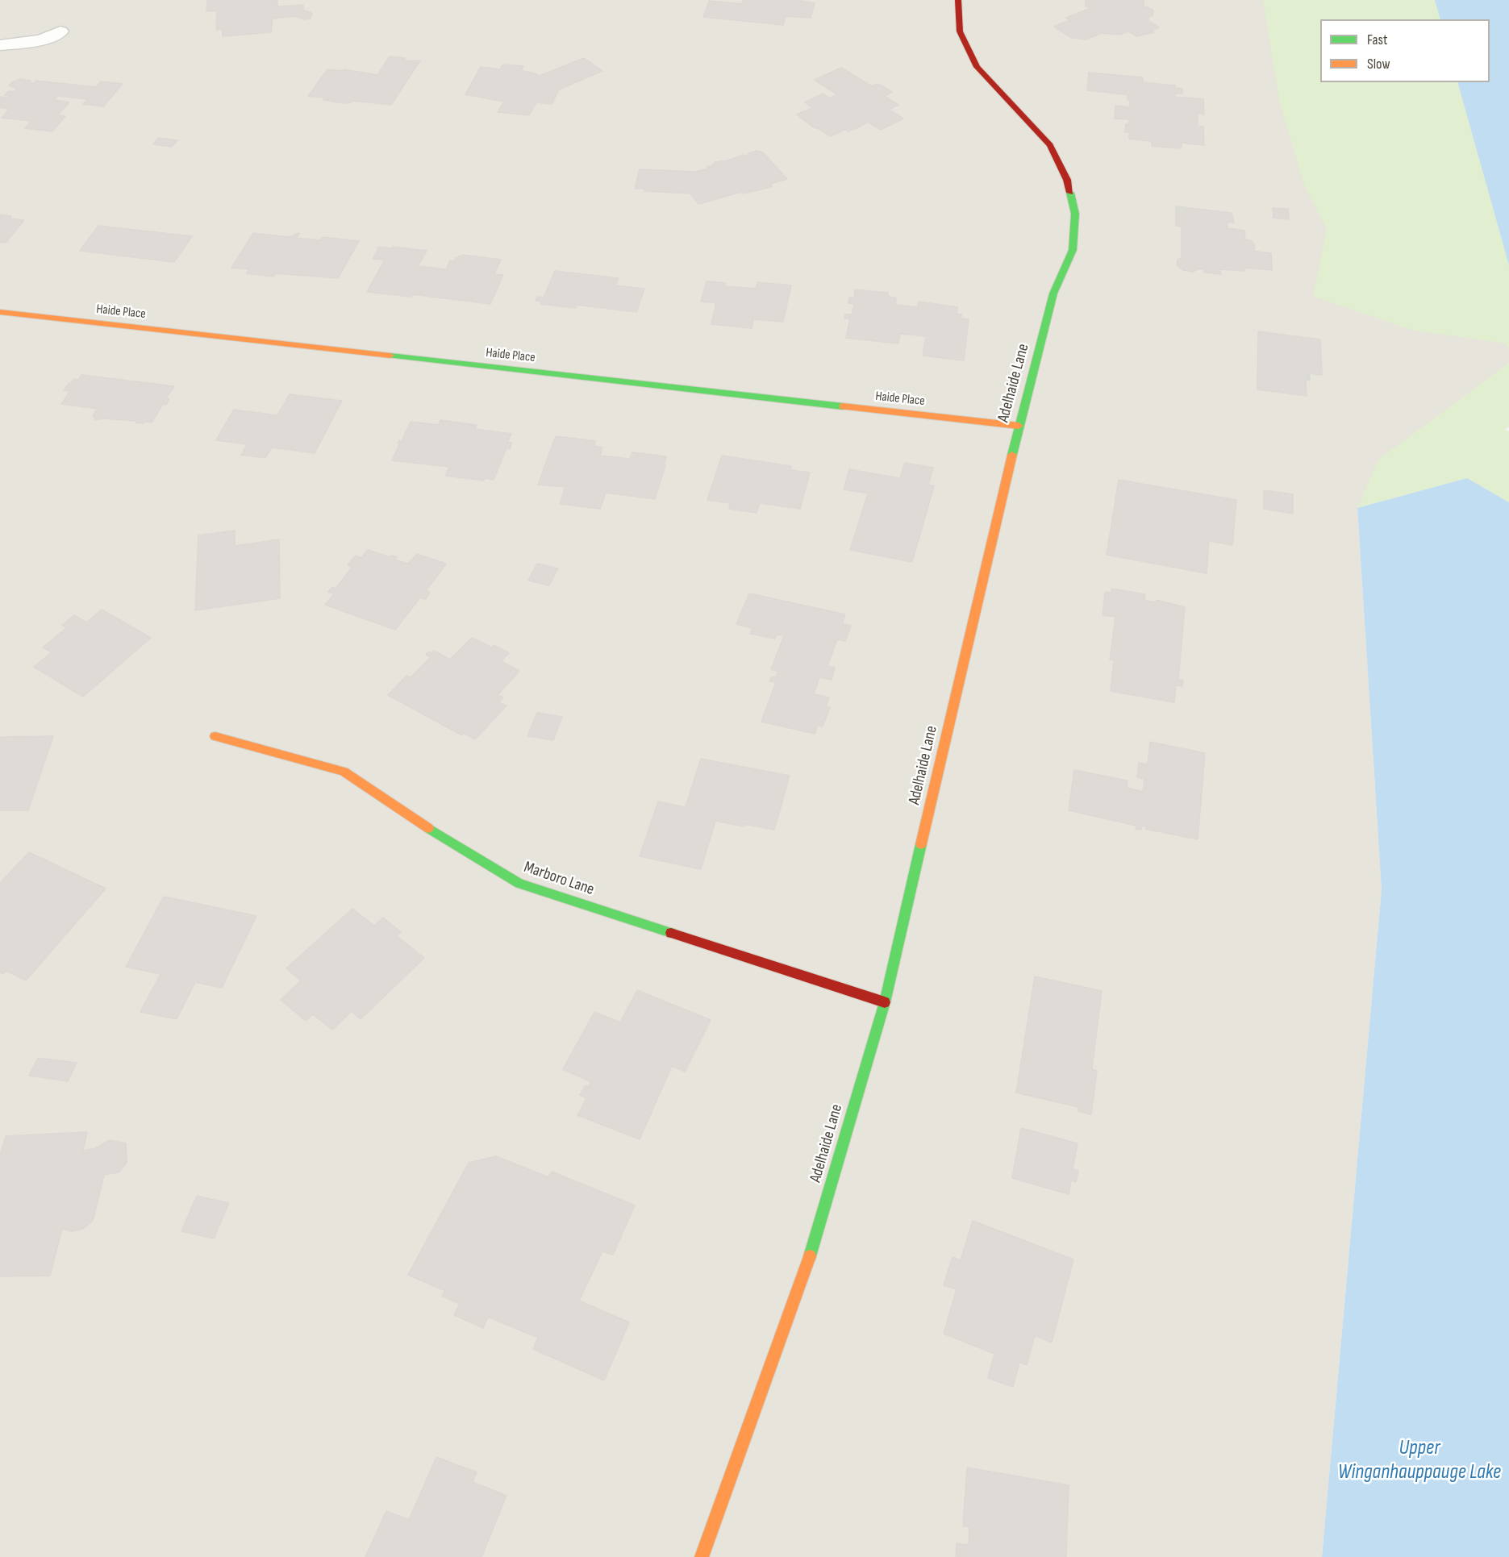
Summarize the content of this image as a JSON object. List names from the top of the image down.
{
  "streets": {
    "street": ["Haide Place", "Adelhaide Lane", "Marboro Lane"]
  },
  "crossings": [
    ["Haide Place", "Adelhaide Lane"],
    ["Adelhaide Lane", "Marboro Lane"]
  ],
  "water": ["Upper Winganhauppauge Lake"],
  "legend": ["Fast", "Slow"]
}
